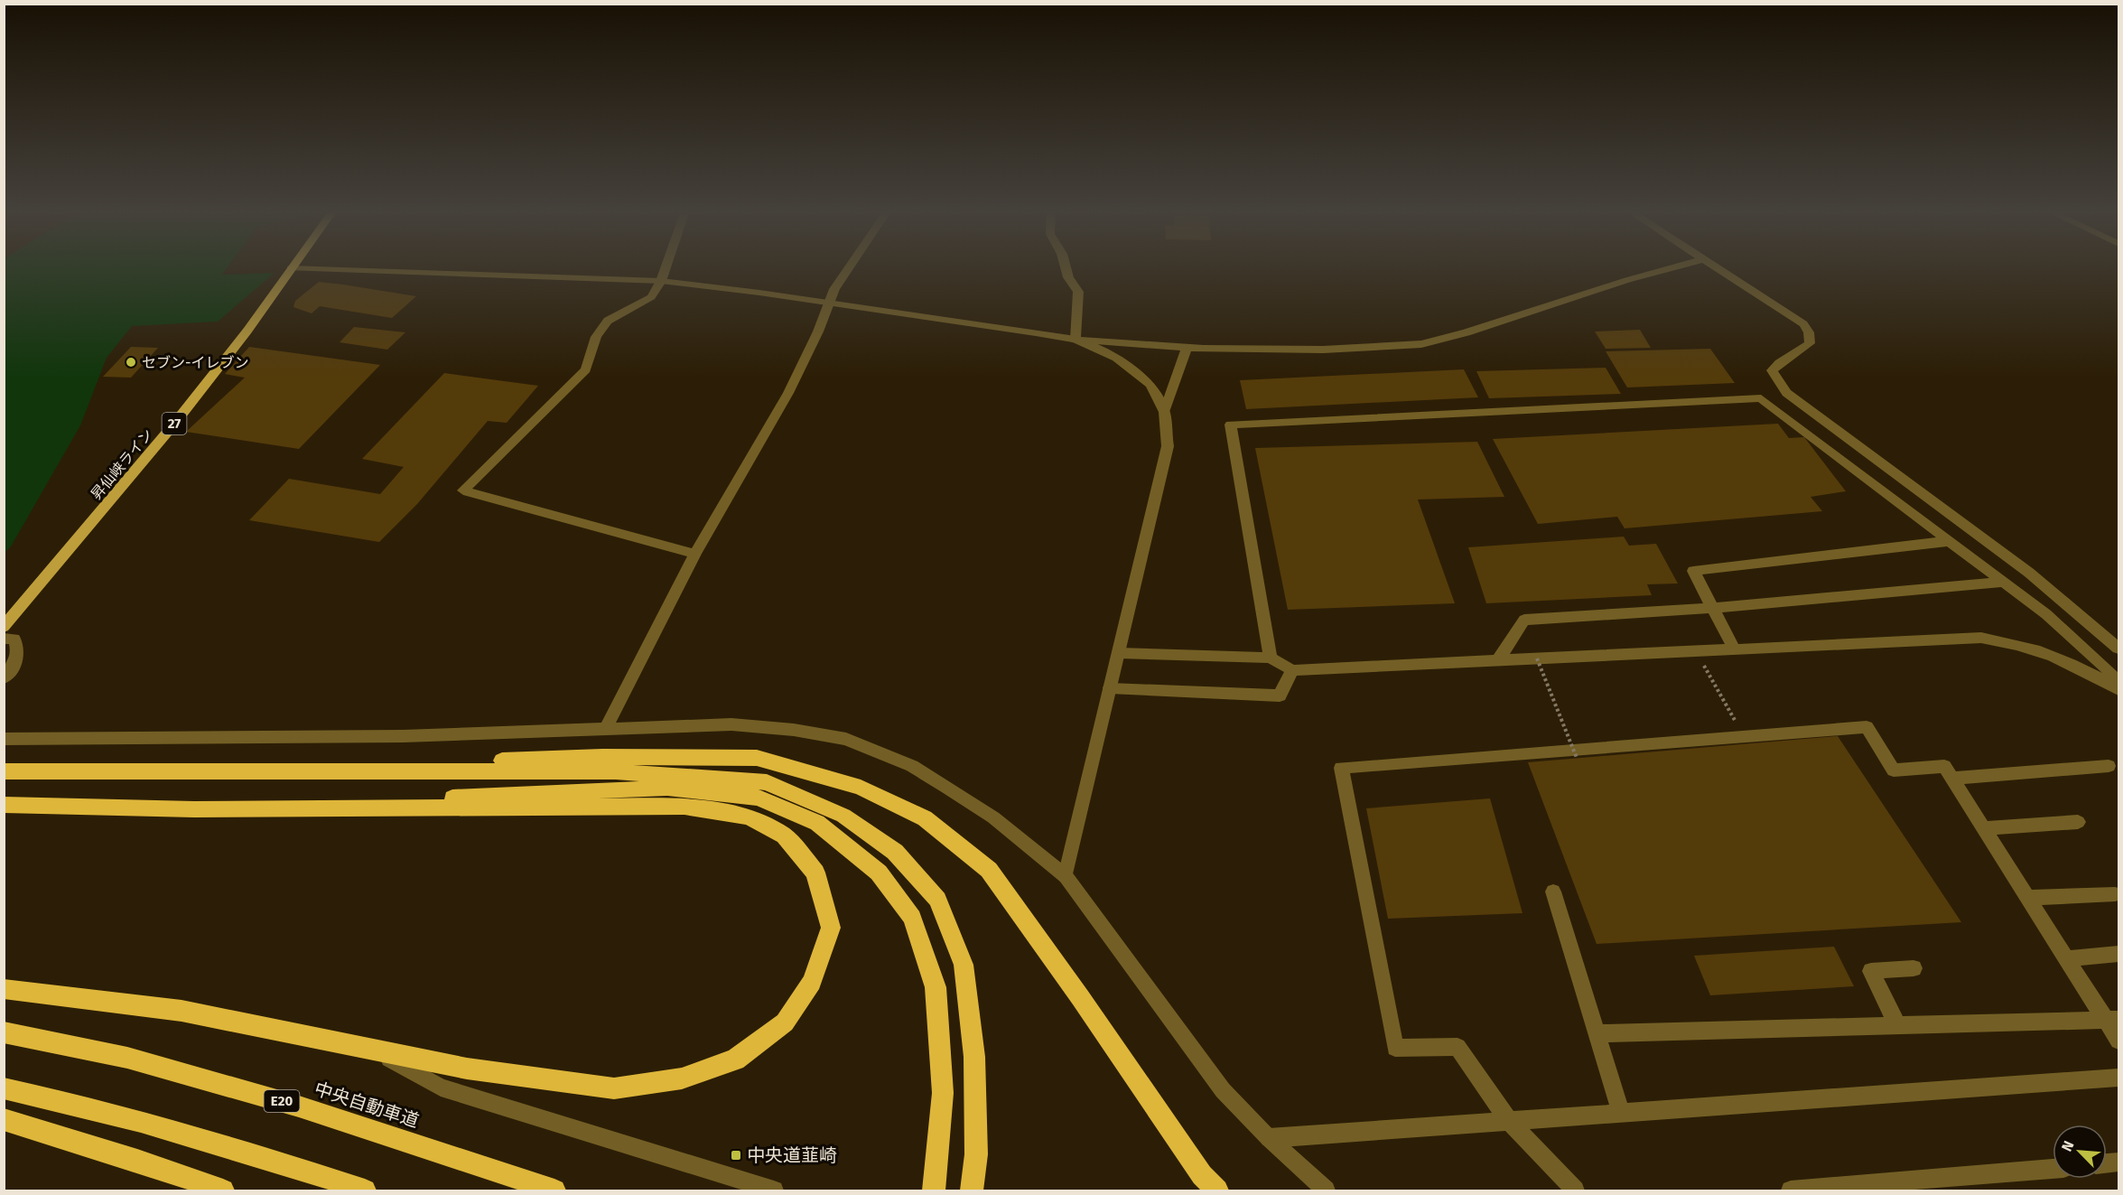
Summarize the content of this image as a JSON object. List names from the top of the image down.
{
  "streets": {
    "highway": ["E20", "中央自動車道"],
    "main road": ["27", "昇仙峡ライン"]
  },
  "places": {
    "other": ["セブン-イレブン"],
    "transit": ["中央道韮崎"]
  },
  "north": "top left"
}
